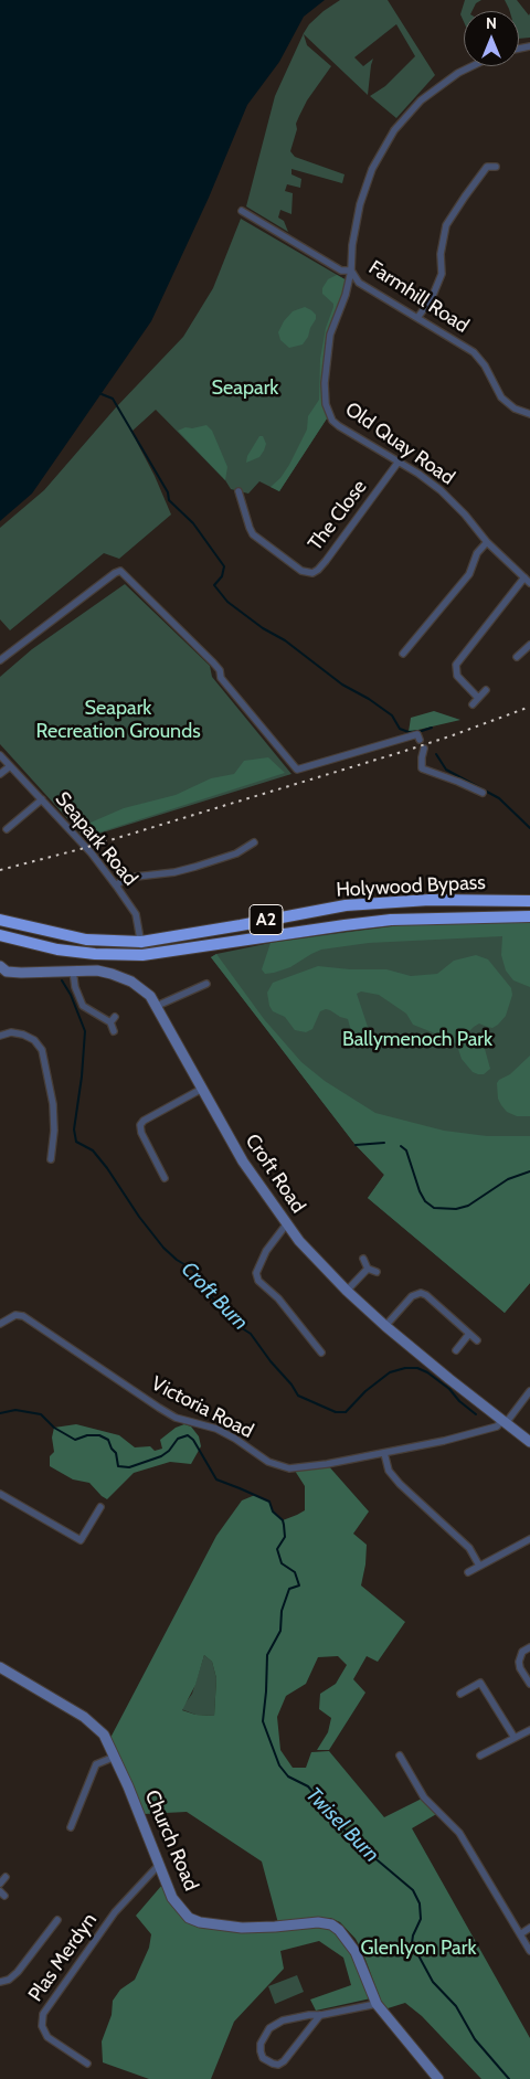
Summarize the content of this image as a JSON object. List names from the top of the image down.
{
  "streets": {
    "highway": ["Holywood Bypass", "A2"],
    "street": [
      "Farmhill Road",
      "Old Quay Road",
      "The Close",
      "Seapark Road",
      "Croft Road",
      "Victoria Road",
      "Church Road",
      "Plas Merdyn"
    ]
  },
  "crossings": [
    ["Farmhill Road", "Old Quay Road"],
    ["Old Quay Road", "The Close"],
    ["Seapark Road", "Holywood Bypass"],
    ["Seapark Road", "A2"],
    ["Croft Road", "Victoria Road"],
    ["Church Road", "Plas Merdyn"]
  ],
  "water": ["Croft Burn", "Twisel Burn"],
  "parks": [
    "Seapark",
    "Seapark Recreation Grounds",
    "Ballymenoch Park",
    "Glenlyon Park"
  ],
  "north": "top"
}
